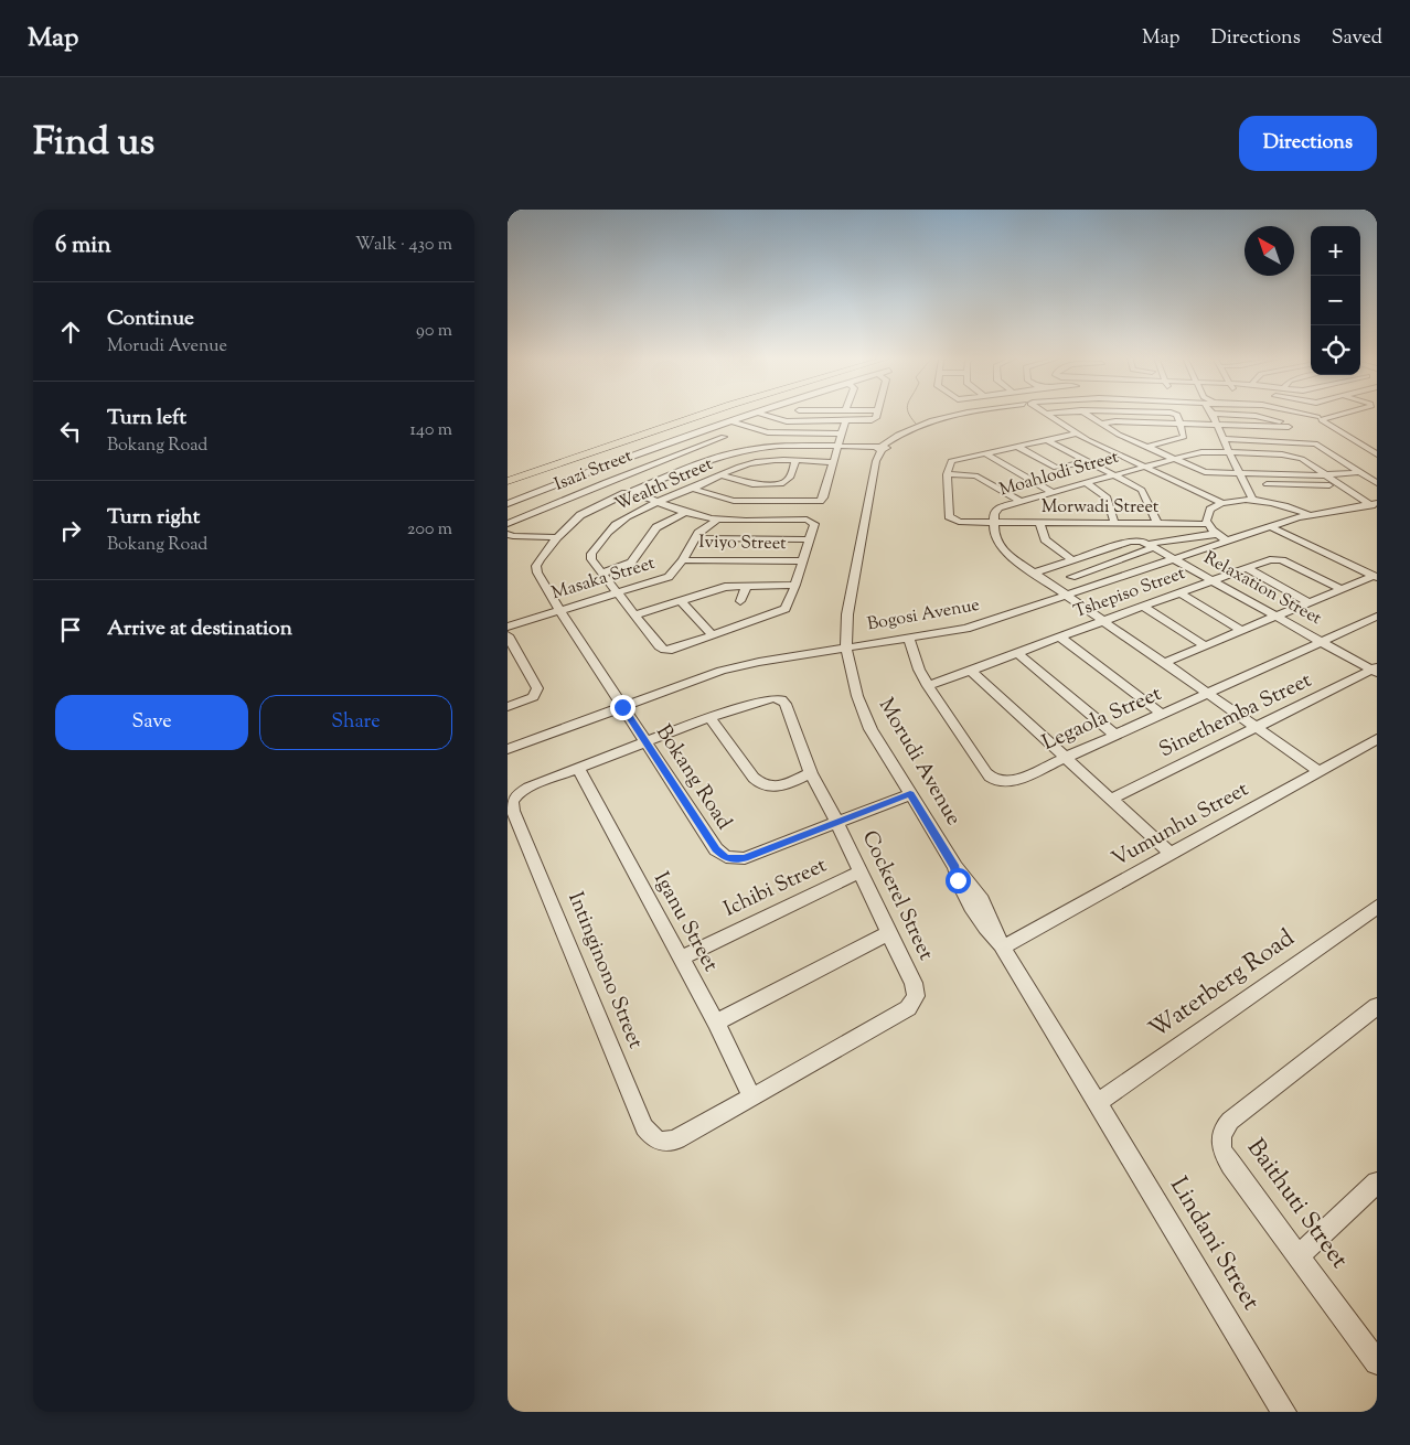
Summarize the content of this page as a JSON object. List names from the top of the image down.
{
  "streets": {
    "street": [
      "Isazi Street",
      "Moahlodi Street",
      "Wealth Street",
      "Morwadi Street",
      "Iviyo Street",
      "Masaka Street",
      "Relaxation Street",
      "Tshepiso Street",
      "Bogosi Avenue",
      "Sinethemba Street",
      "Legaola Street",
      "Morudi Avenue",
      "Bokang Road",
      "Vumunhu Street",
      "Ichibi Street",
      "Cockerel Street",
      "Iganu Street",
      "Intinginono Street",
      "Waterberg Road",
      "Baithuti Street",
      "Lindani Street"
    ]
  },
  "crossings": [
    ["Moahlodi Street", "Morwadi Street"],
    ["Moahlodi Street", "Relaxation Street"],
    ["Moahlodi Street", "Tshepiso Street"],
    ["Moahlodi Street", "Bogosi Avenue"],
    ["Moahlodi Street", "Sinethemba Street"],
    ["Moahlodi Street", "Legaola Street"],
    ["Moahlodi Street", "Vumunhu Street"],
    ["Wealth Street", "Masaka Street"],
    ["Iviyo Street", "Masaka Street"],
    ["Masaka Street", "Bokang Road"],
    ["Relaxation Street", "Tshepiso Street"],
    ["Relaxation Street", "Bogosi Avenue"],
    ["Relaxation Street", "Sinethemba Street"],
    ["Relaxation Street", "Legaola Street"],
    ["Tshepiso Street", "Legaola Street"],
    ["Bogosi Avenue", "Legaola Street"],
    ["Bogosi Avenue", "Morudi Avenue"],
    ["Bogosi Avenue", "Bokang Road"],
    ["Morudi Avenue", "Bokang Road"],
    ["Morudi Avenue", "Vumunhu Street"],
    ["Morudi Avenue", "Waterberg Road"],
    ["Morudi Avenue", "Lindani Street"],
    ["Bokang Road", "Cockerel Street"],
    ["Bokang Road", "Intinginono Street"],
    ["Ichibi Street", "Cockerel Street"],
    ["Ichibi Street", "Iganu Street"],
    ["Cockerel Street", "Intinginono Street"],
    ["Iganu Street", "Intinginono Street"],
    ["Waterberg Road", "Lindani Street"]
  ],
  "north": "top left",
  "page": {
    "header": "Map",
    "nav": ["Map", "Directions", "Saved"],
    "title": "Find us",
    "buttons": [
      "Directions",
      ["Save", "Share"]
    ],
    "heading": ["6 min", "Walk · 430 m"],
    "map_buttons": ["+", "−"],
    "list": [
      ["Continue", "Morudi Avenue", "90 m"],
      ["Turn left", "Bokang Road", "140 m"],
      ["Turn right", "Bokang Road", "200 m"],
      "Arrive at destination"
    ]
  }
}
